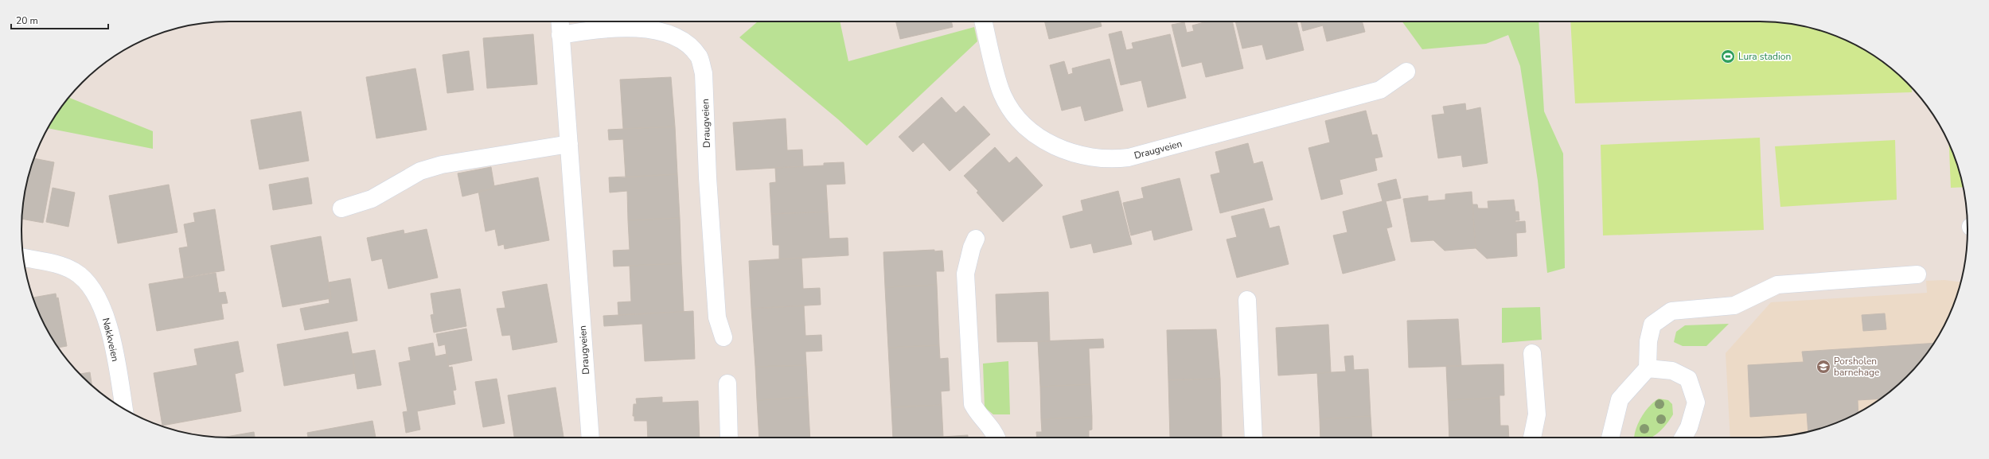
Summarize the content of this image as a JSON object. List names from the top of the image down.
{
  "streets": {
    "street": ["Draugveien", "Nøkkveien"]
  },
  "places": {
    "sports": ["Lura stadion"],
    "school or university": ["Porsholen barnehage"]
  },
  "scale_bar": "20 m"
}
